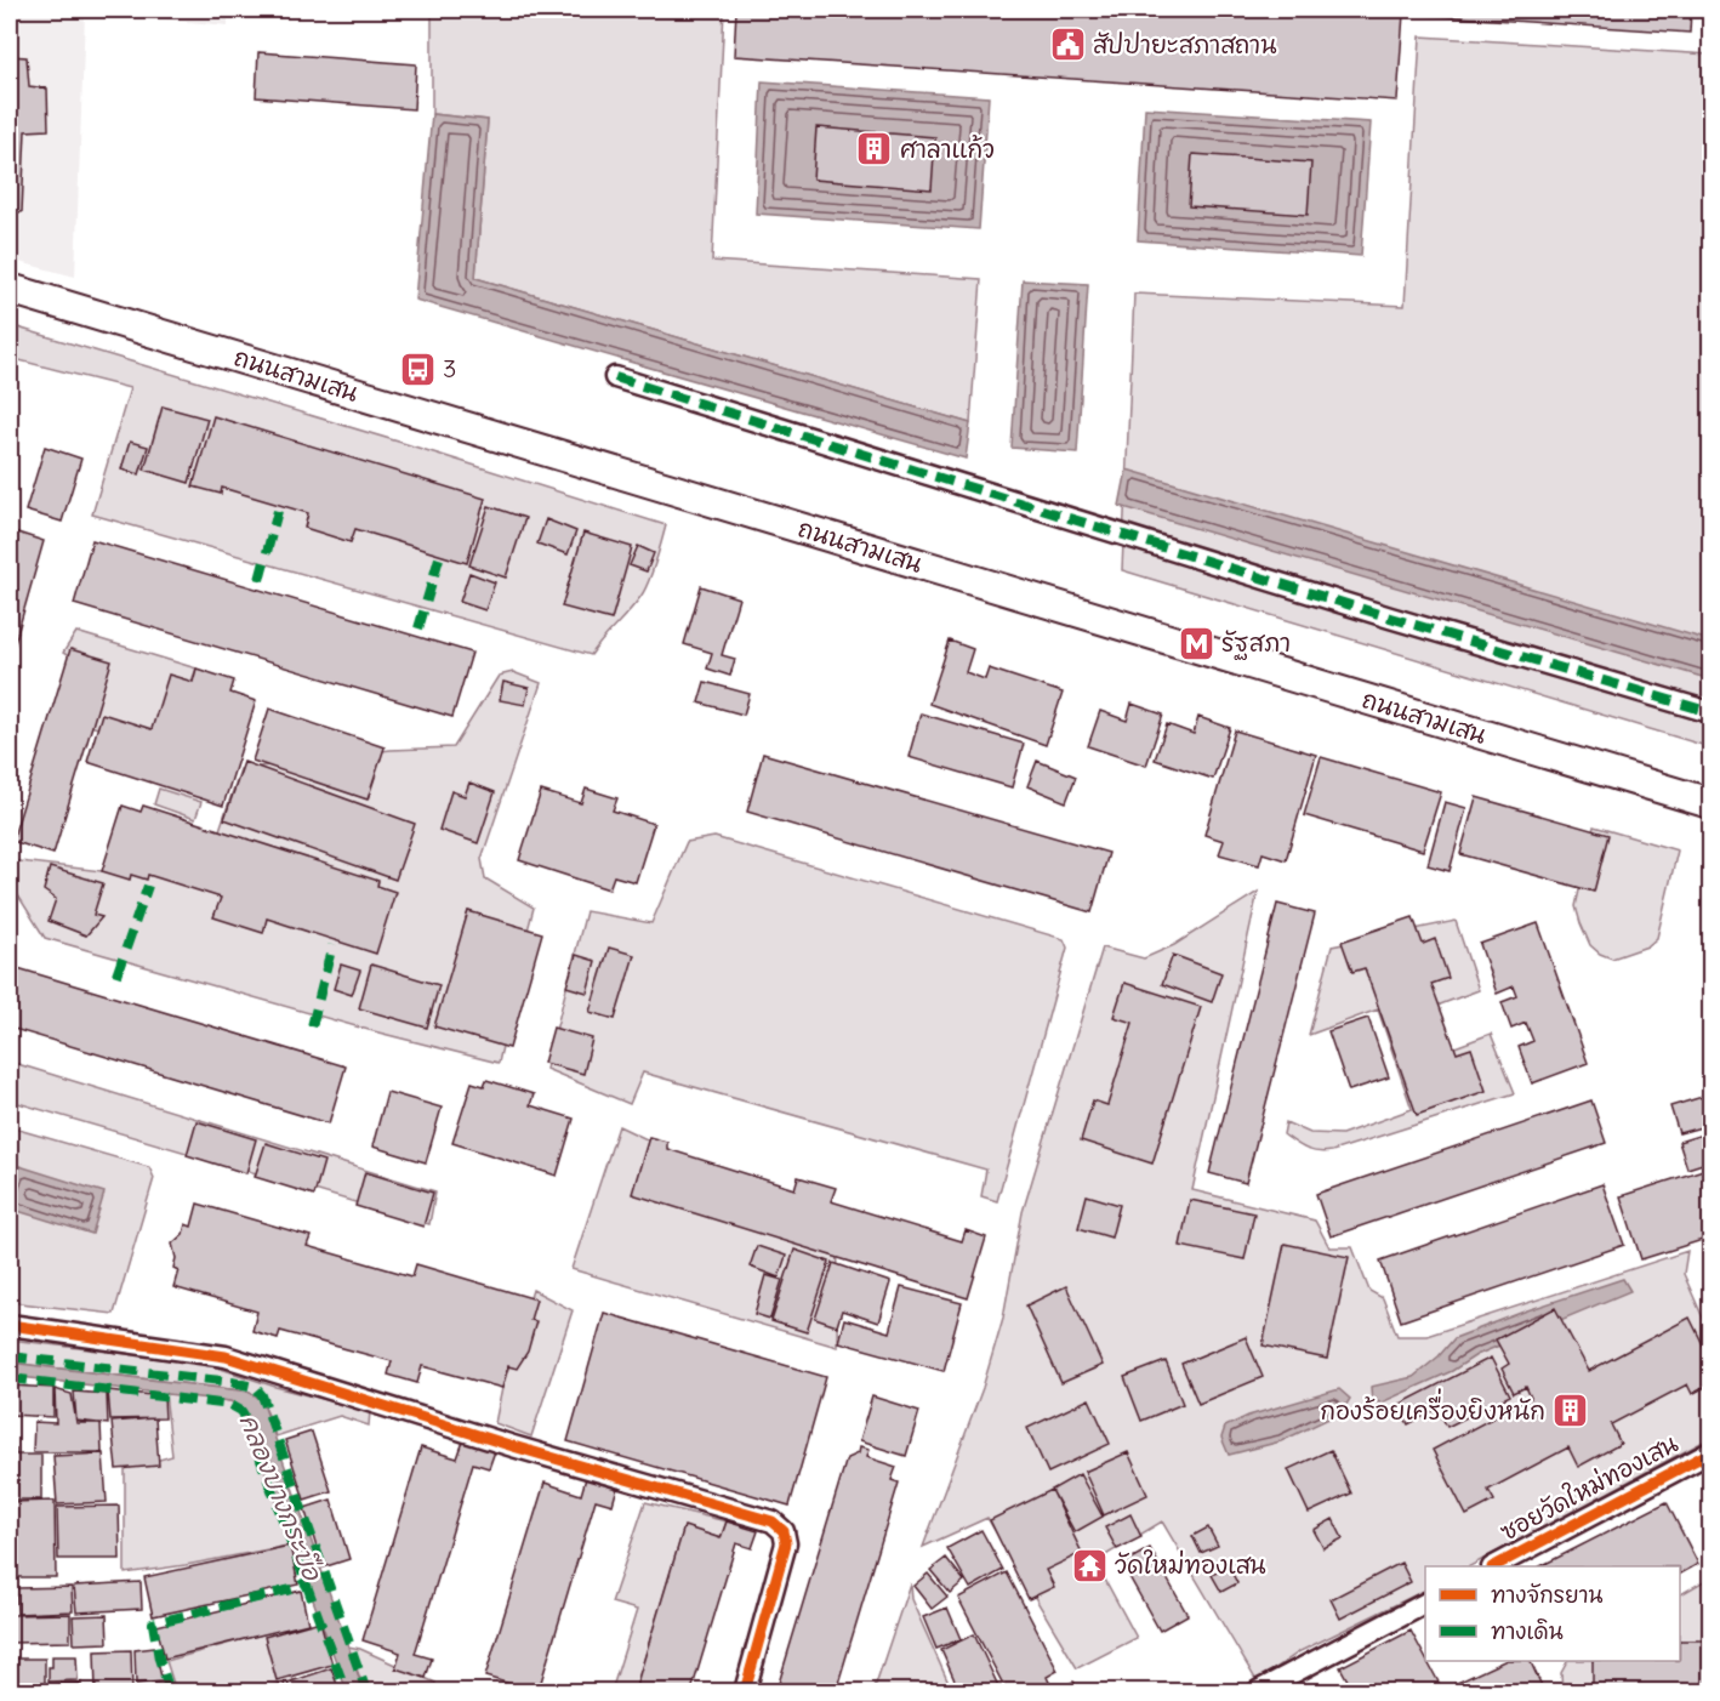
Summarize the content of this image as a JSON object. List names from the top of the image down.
{
  "streets": {
    "main road": ["ถนนสามเสน"],
    "street": ["ซอยวัดใหม่ทองเสน"]
  },
  "water": ["คลองบางกระบือ"],
  "places": {
    "public building": ["สัปปายะสภาสถาน"],
    "building": ["ศาลาแก้ว", "กองร้อยเครื่องยิงหนัก"],
    "bus stop": ["3"],
    "metro station": ["รัฐสภา"],
    "temple": ["วัดใหม่ทองเสน"]
  },
  "legend": ["ทางจักรยาน", "ทางเดิน"]
}
